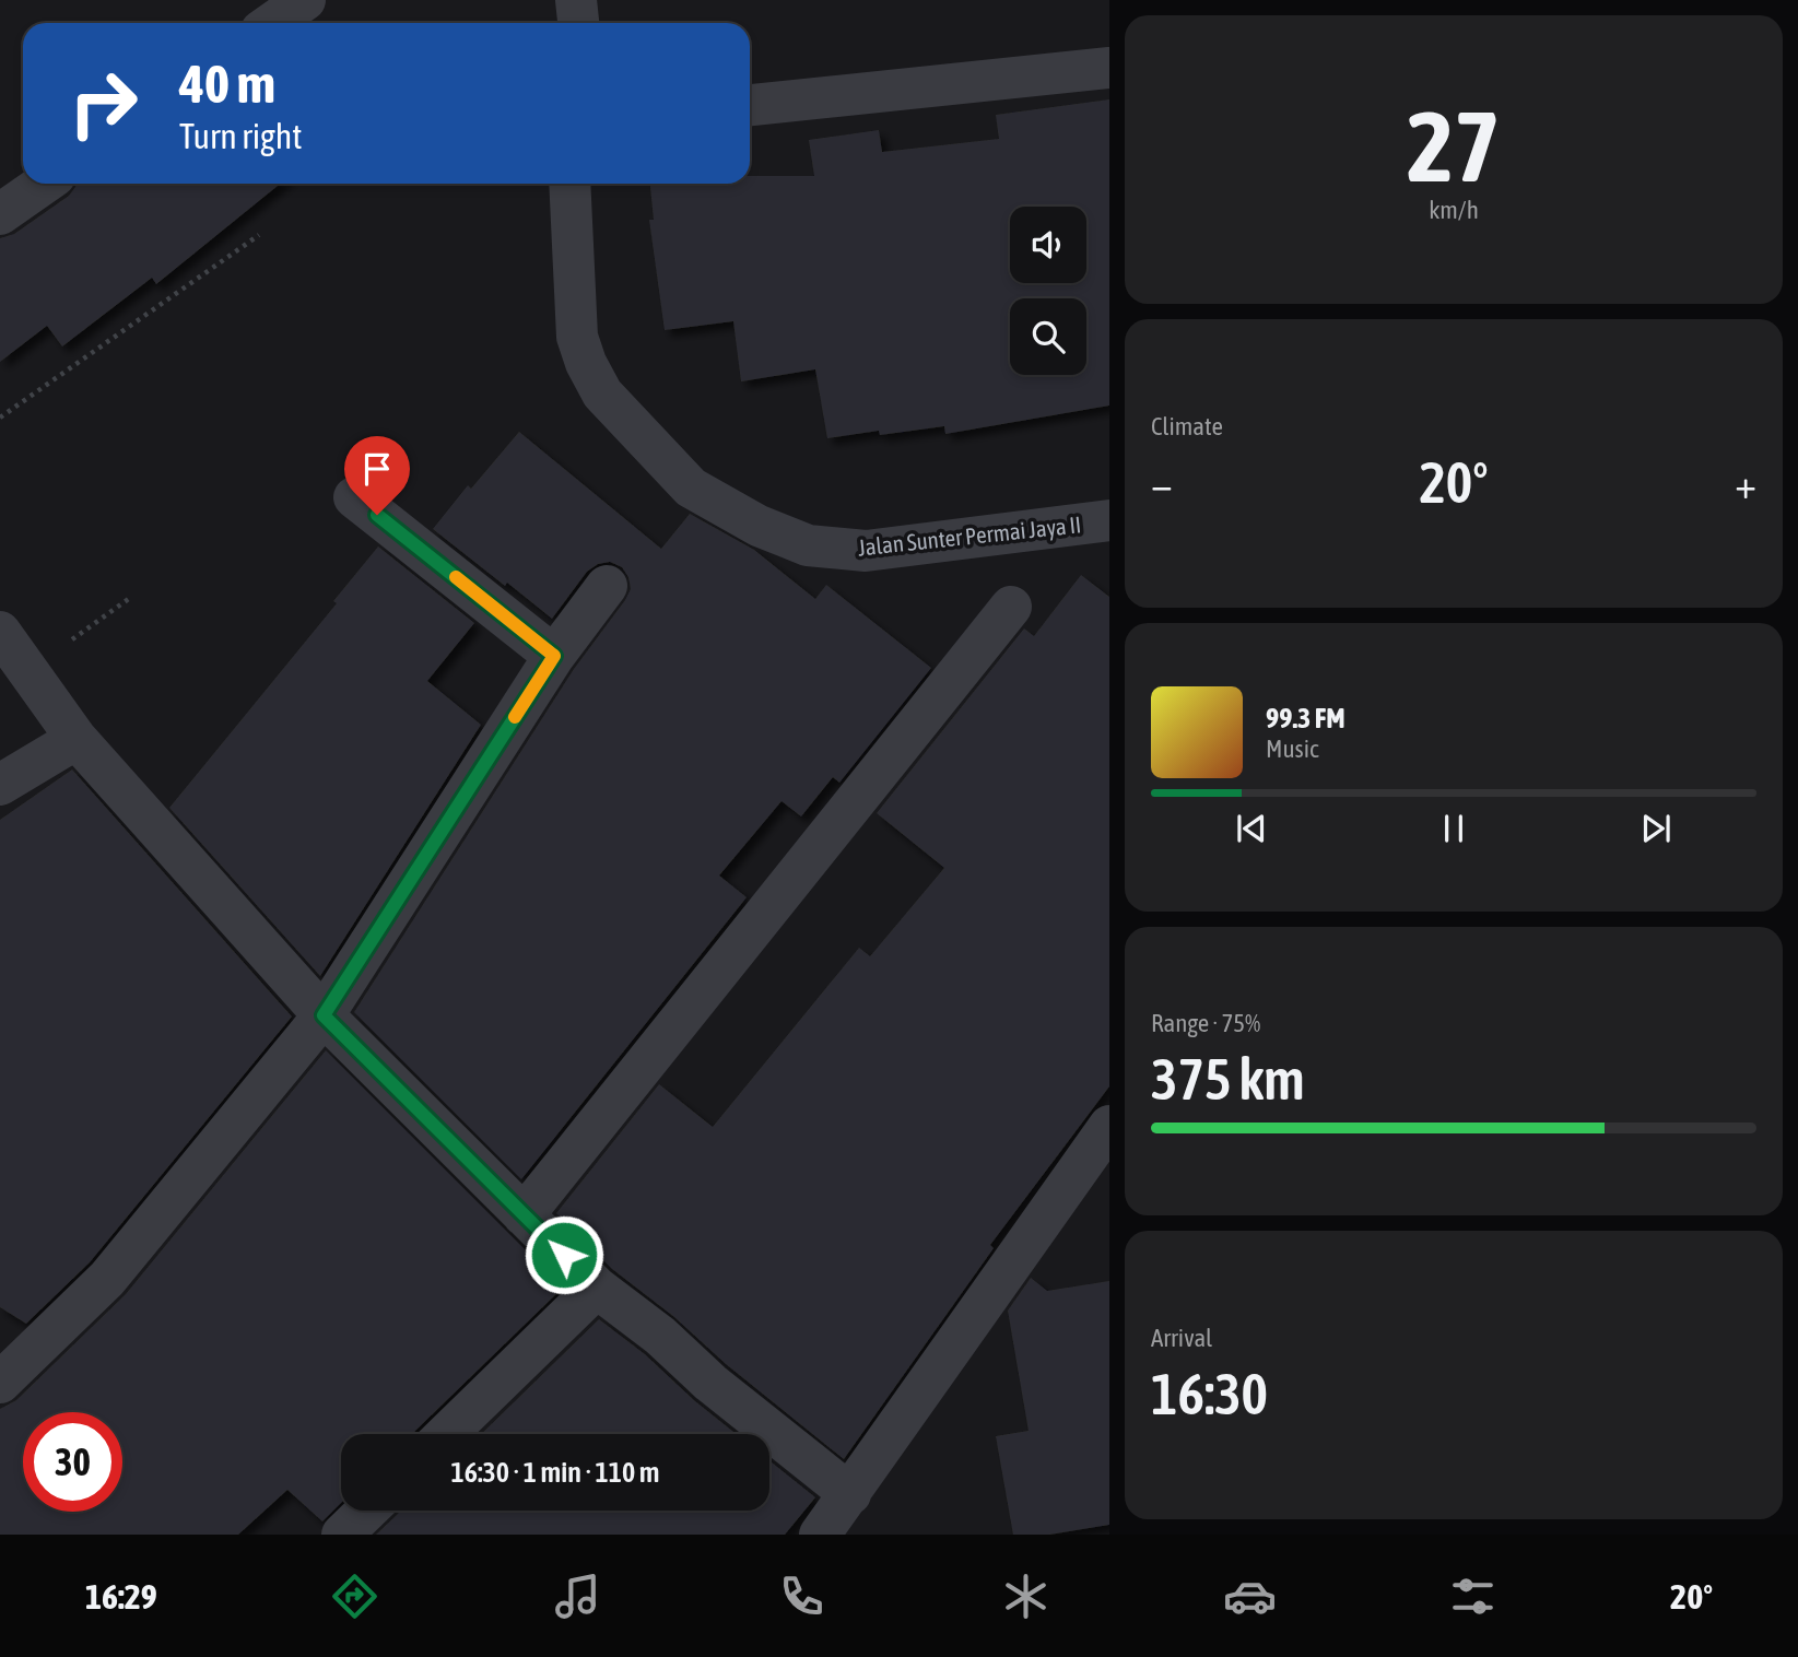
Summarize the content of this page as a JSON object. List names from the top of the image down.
{
  "streets": {
    "street": ["Jalan Sunter Permai Jaya II"]
  },
  "page": {
    "tile": [
      ["27", "km/h"],
      "Climate",
      ["Range · 75%", "375 km"],
      ["Arrival", "16:30"]
    ],
    "turn": ["40 m", "Turn right"],
    "heat": ["−", "20°", "+"],
    "song": ["99.3 FM", "Music"],
    "limit": "30",
    "trip": "16:30 · 1 min · 110 m",
    "tabs": ["16:29", "20°"]
  }
}
